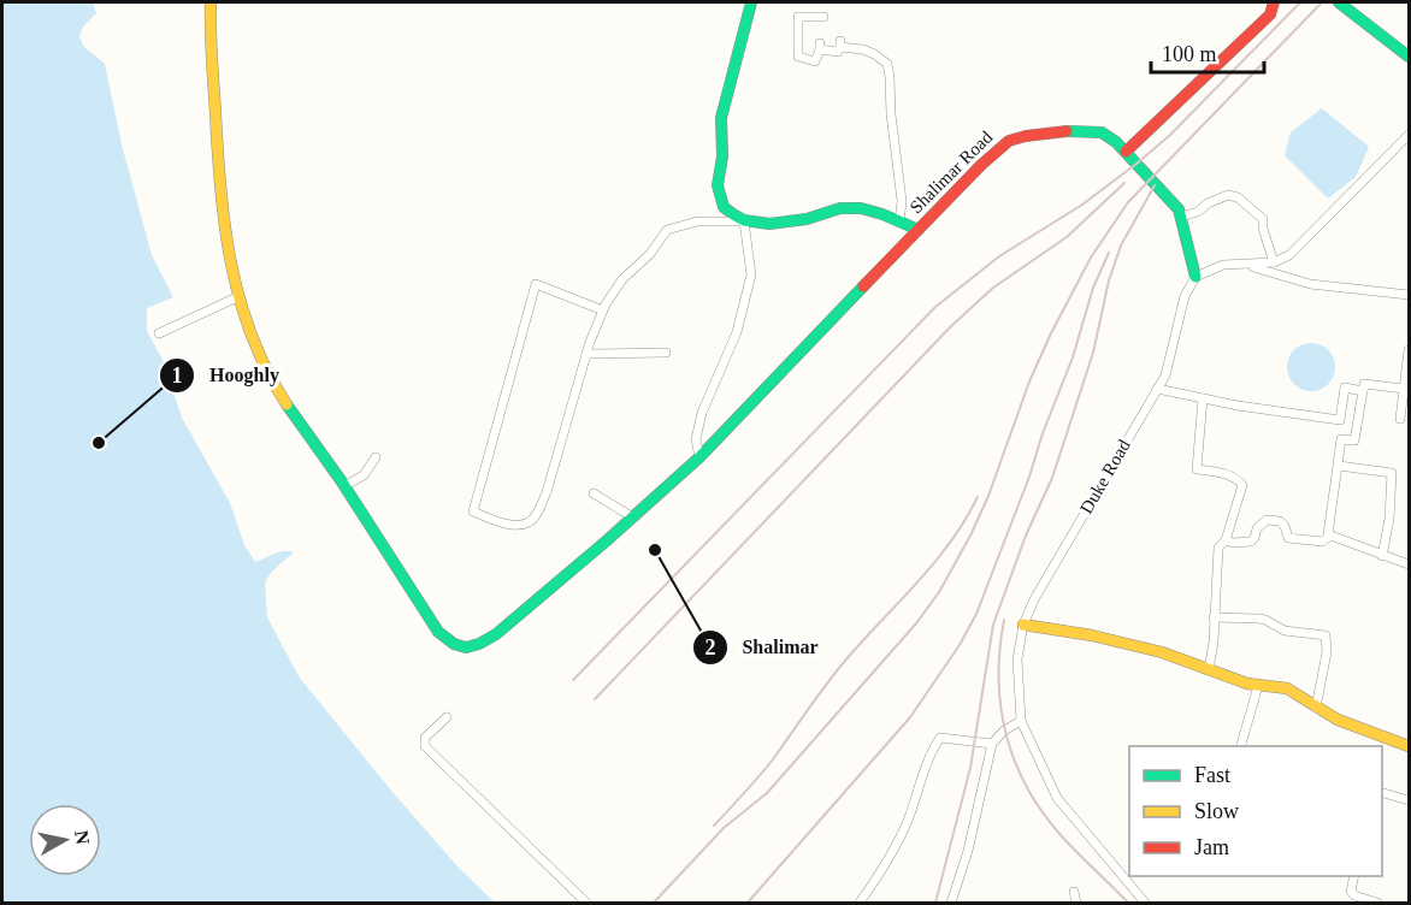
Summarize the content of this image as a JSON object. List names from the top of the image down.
{
  "streets": {
    "street": ["Shalimar Road", "Duke Road"]
  },
  "places": ["Hooghly", "Shalimar"],
  "legend": ["Fast", "Slow", "Jam"],
  "scale_bar": "100 m",
  "north": "right"
}
